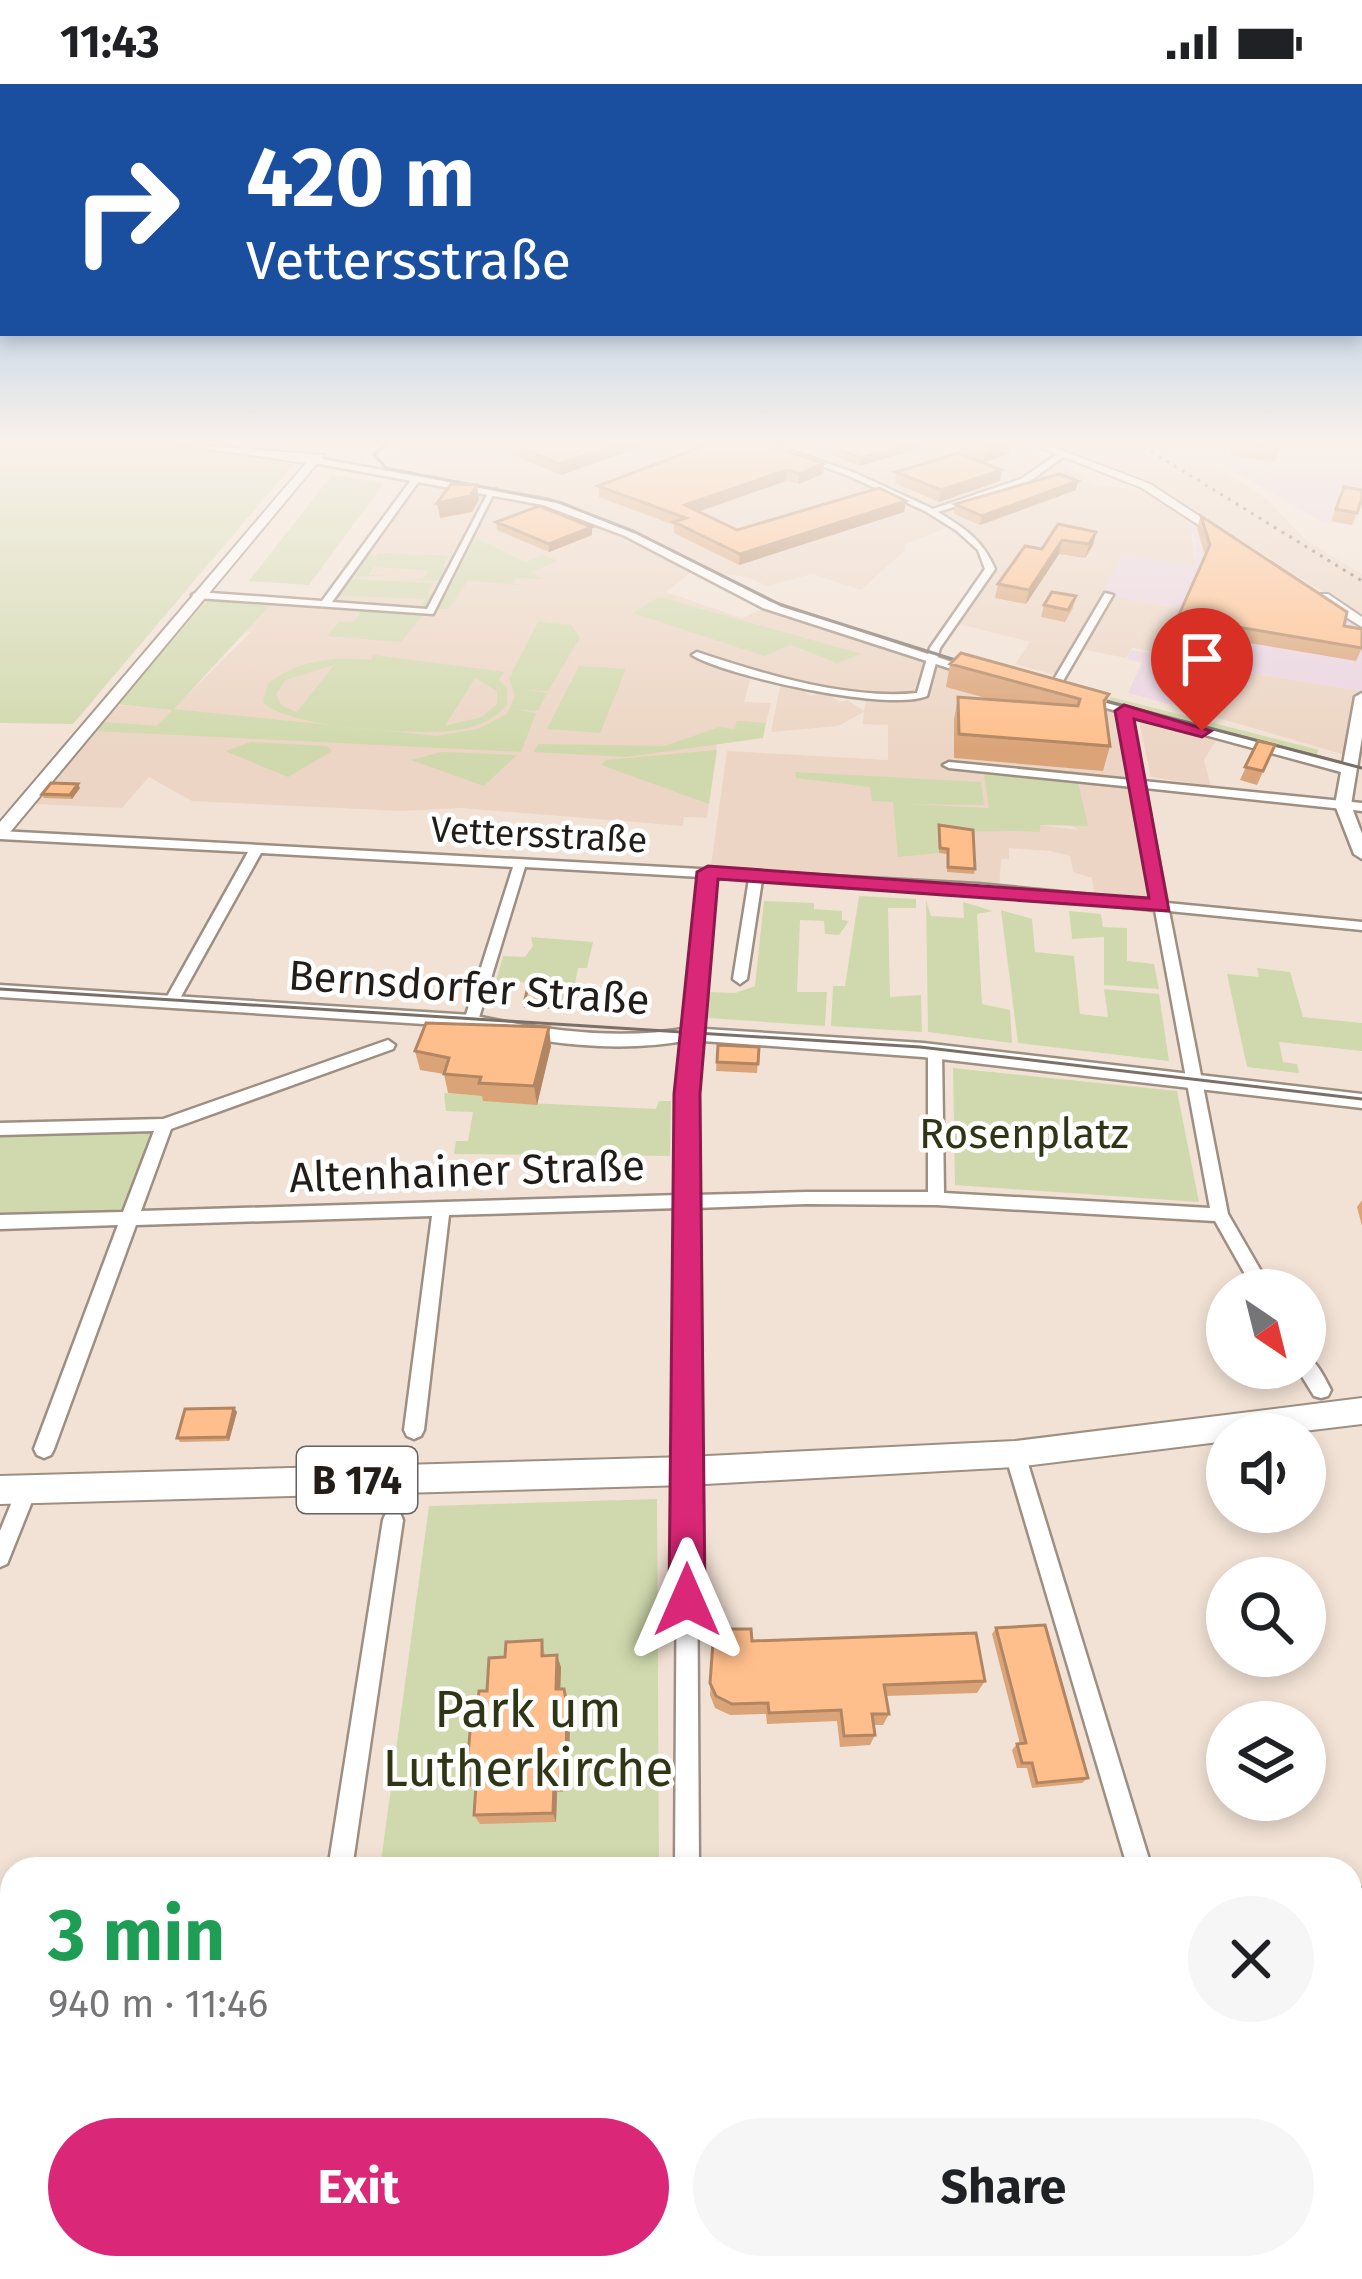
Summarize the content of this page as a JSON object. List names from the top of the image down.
{
  "streets": {
    "main road": ["B 174"],
    "street": ["Vettersstraße", "Bernsdorfer Straße", "Altenhainer Straße"]
  },
  "parks": ["Rosenplatz", "Park um Lutherkirche"],
  "north": "bottom right",
  "page": {
    "status": "11:43",
    "turn": ["420 m", "Vettersstraße"],
    "heading": ["3 min", "940 m · 11:46"],
    "buttons": ["Exit", "Share"]
  }
}
